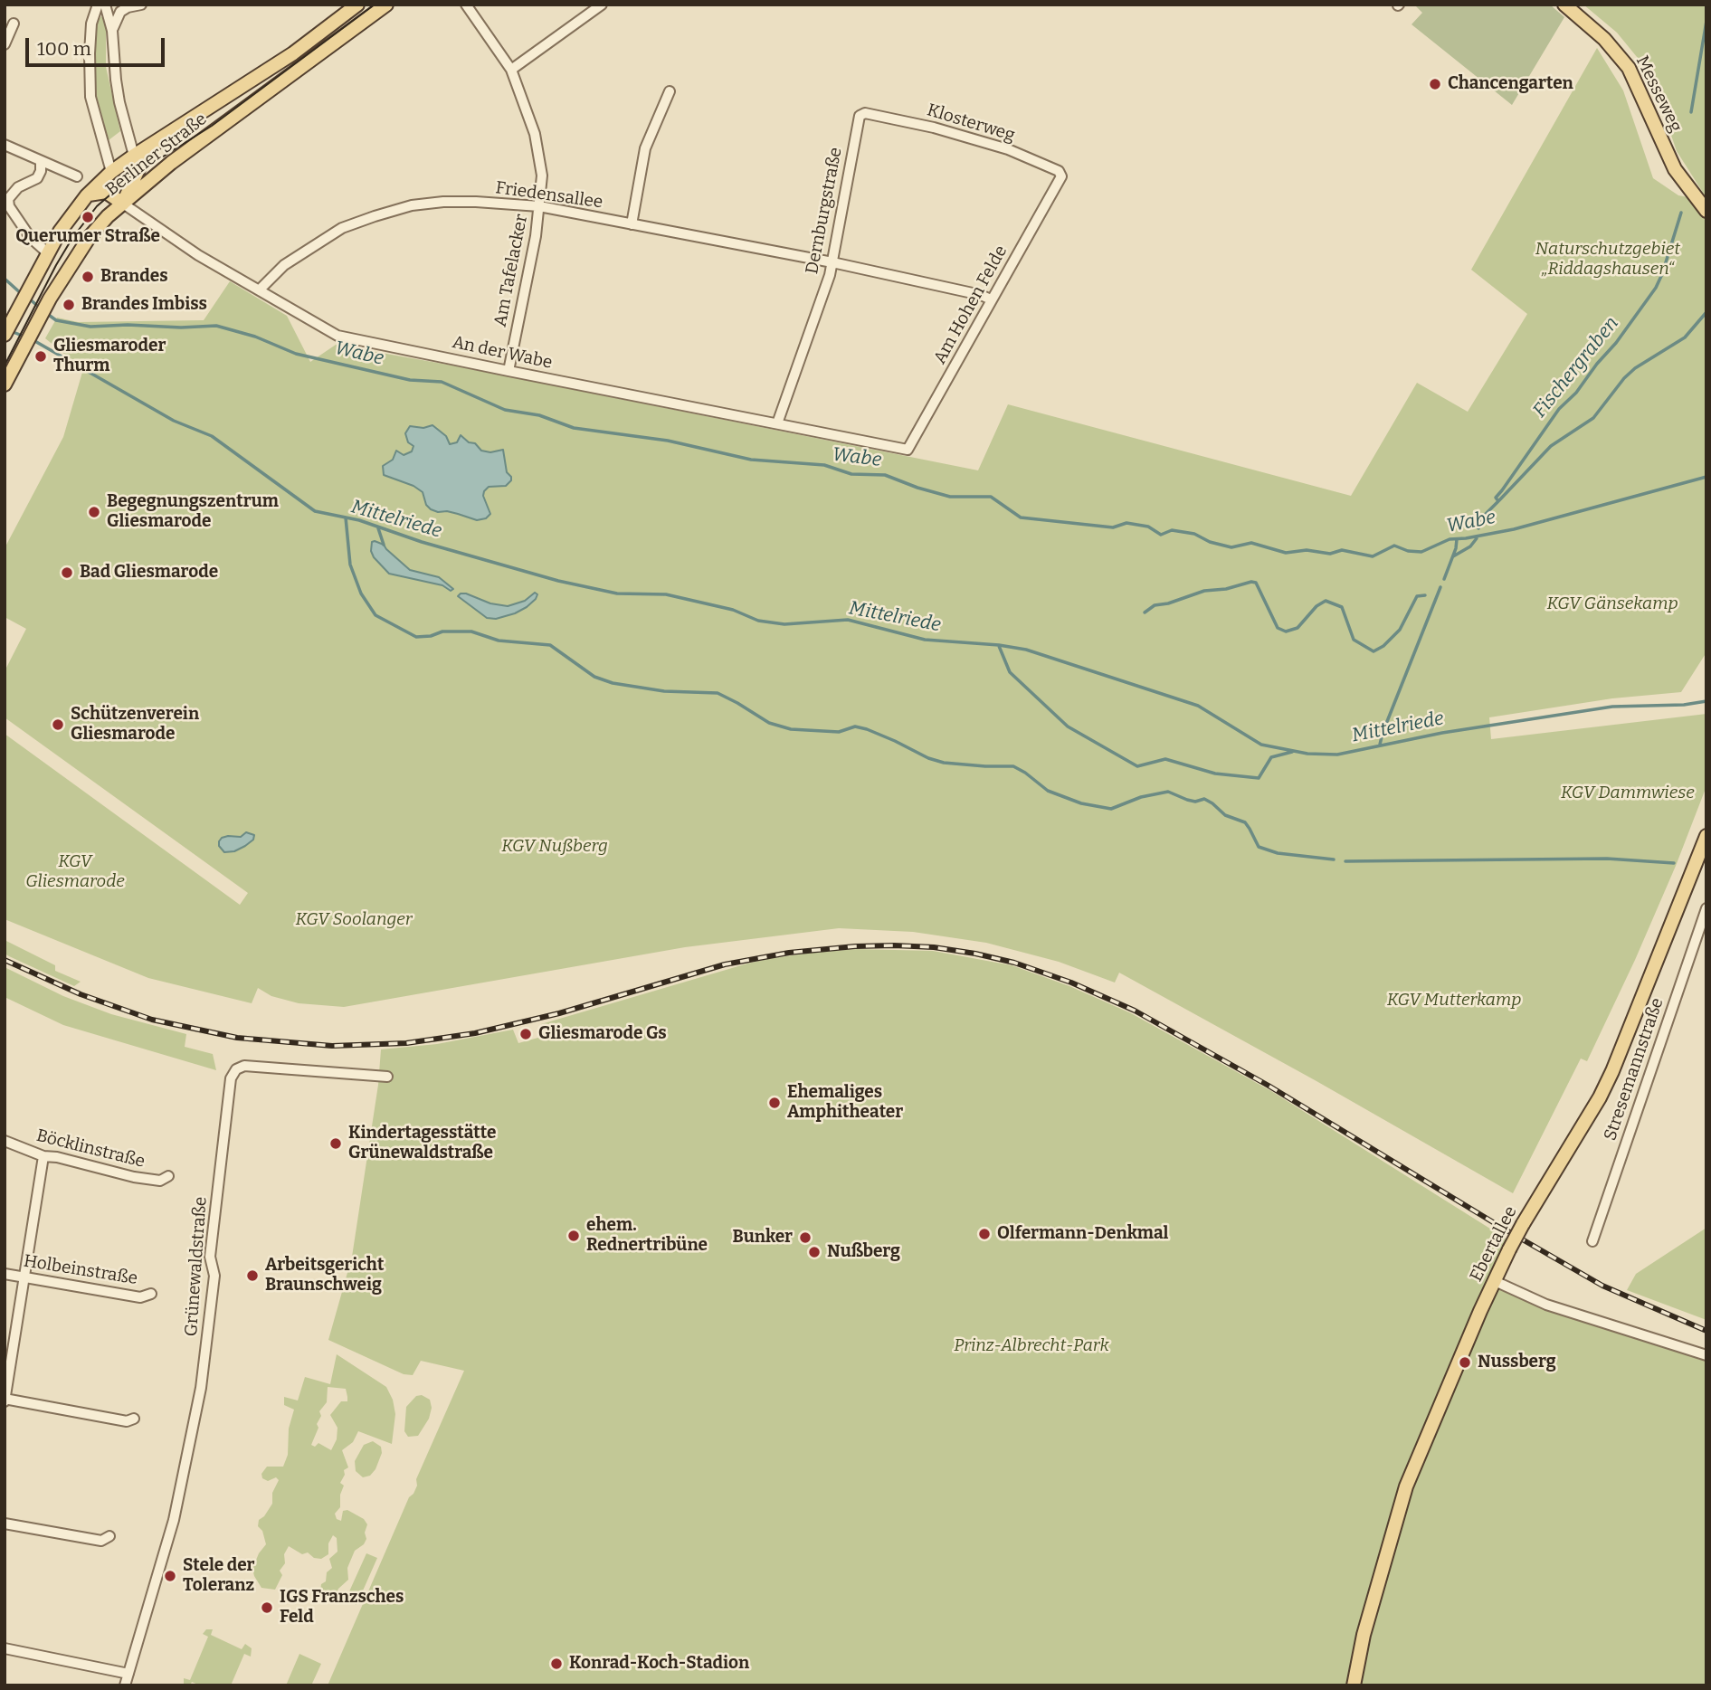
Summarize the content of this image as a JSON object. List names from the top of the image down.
{
  "streets": {
    "main road": ["Messeweg", "Berliner Straße", "Ebertallee"],
    "street": [
      "Klosterweg",
      "Friedensallee",
      "Dernburgstraße",
      "Am Tafelacker",
      "Am Hohen Felde",
      "An der Wabe",
      "Stresemannstraße",
      "Böcklinstraße",
      "Grünewaldstraße",
      "Holbeinstraße"
    ]
  },
  "crossings": [
    ["Klosterweg", "Dernburgstraße"],
    ["Klosterweg", "Am Hohen Felde"],
    ["Berliner Straße", "An der Wabe"],
    ["Friedensallee", "Dernburgstraße"],
    ["Friedensallee", "Am Tafelacker"],
    ["Friedensallee", "Am Hohen Felde"],
    ["Friedensallee", "An der Wabe"],
    ["Dernburgstraße", "An der Wabe"],
    ["Am Tafelacker", "An der Wabe"],
    ["Am Hohen Felde", "An der Wabe"]
  ],
  "water": ["Wabe", "Fischergraben", "Mittelriede"],
  "parks": [
    "Naturschutzgebiet „Riddagshausen“",
    "KGV Gänsekamp",
    "KGV Dammwiese",
    "KGV Nußberg",
    "KGV Gliesmarode",
    "KGV Soolanger",
    "KGV Mutterkamp",
    "Prinz-Albrecht-Park"
  ],
  "places": [
    "Chancengarten",
    "Querumer Straße",
    "Brandes",
    "Brandes Imbiss",
    "Gliesmaroder Thurm",
    "Begegnungszentrum Gliesmarode",
    "Bad Gliesmarode",
    "Schützenverein Gliesmarode",
    "Gliesmarode Gs",
    "Ehemaliges Amphitheater",
    "Kindertagesstätte Grünewaldstraße",
    "Olfermann-Denkmal",
    "ehem. Rednertribüne",
    "Bunker",
    "Nußberg",
    "Arbeitsgericht Braunschweig",
    "Nussberg",
    "Stele der Toleranz",
    "IGS Franzsches Feld",
    "Konrad-Koch-Stadion"
  ],
  "scale_bar": "100 m"
}
